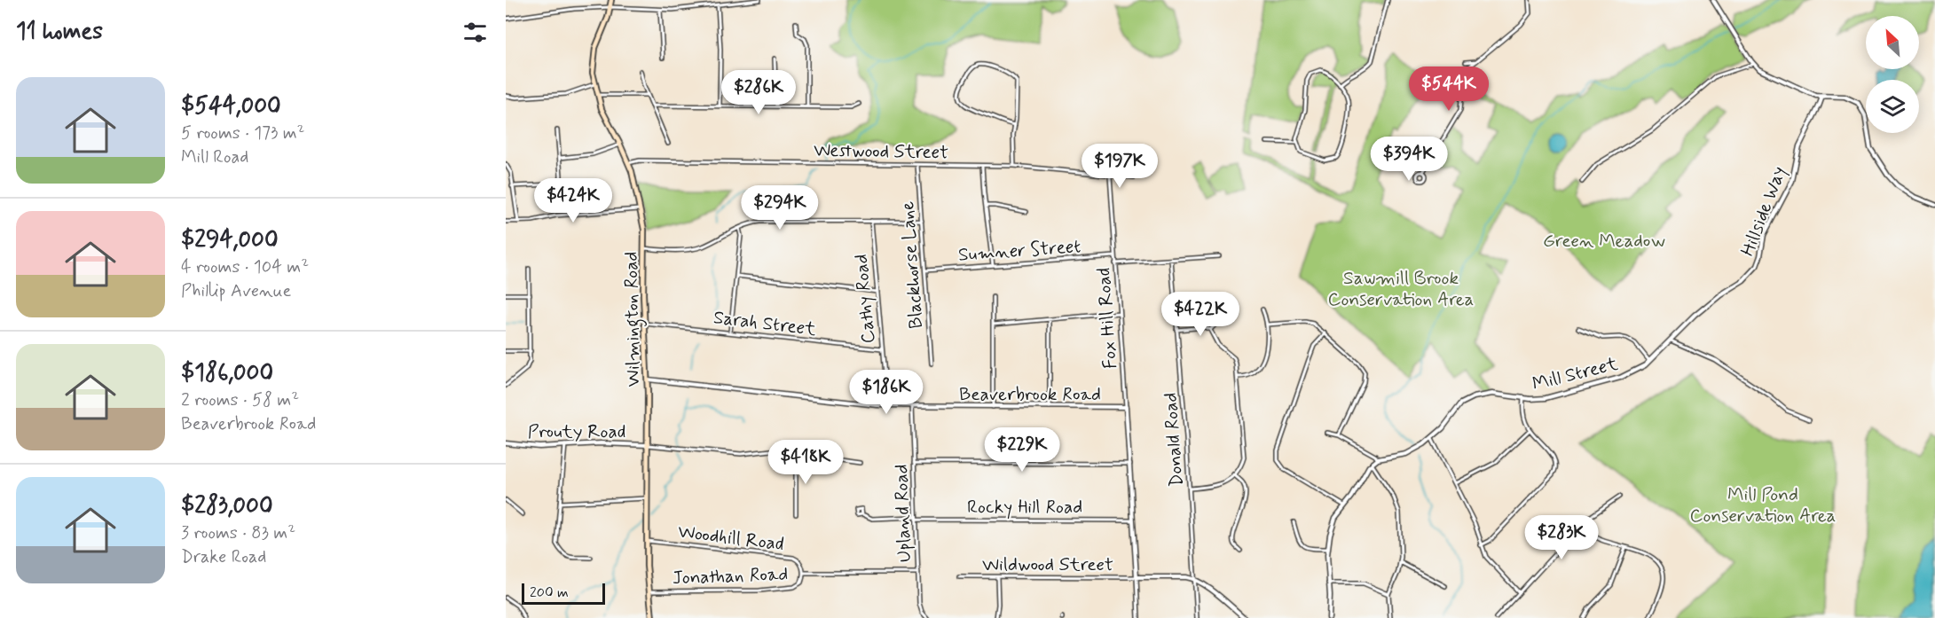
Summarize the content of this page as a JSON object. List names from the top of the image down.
{
  "streets": {
    "main road": ["Wilmington Road"],
    "street": [
      "Westwood Street",
      "Hillside Way",
      "Sumner Street",
      "Blackhorse Lane",
      "Cathy Road",
      "Fox Hill Road",
      "Sarah Street",
      "Mill Street",
      "Beaverbrook Road",
      "Prouty Road",
      "Donald Road",
      "Rocky Hill Road",
      "Upland Road",
      "Woodhill Road",
      "Wildwood Street",
      "Jonathan Road"
    ]
  },
  "crossings": [
    ["Westwood Street", "Blackhorse Lane"],
    ["Westwood Street", "Fox Hill Road"],
    ["Westwood Street", "Wilmington Road"],
    ["Hillside Way", "Mill Street"],
    ["Sumner Street", "Blackhorse Lane"],
    ["Sumner Street", "Fox Hill Road"],
    ["Cathy Road", "Sarah Street"],
    ["Cathy Road", "Beaverbrook Road"],
    ["Fox Hill Road", "Beaverbrook Road"],
    ["Fox Hill Road", "Rocky Hill Road"],
    ["Fox Hill Road", "Wildwood Street"],
    ["Wilmington Road", "Sarah Street"],
    ["Wilmington Road", "Beaverbrook Road"],
    ["Wilmington Road", "Prouty Road"],
    ["Wilmington Road", "Woodhill Road"],
    ["Wilmington Road", "Jonathan Road"],
    ["Beaverbrook Road", "Upland Road"],
    ["Rocky Hill Road", "Upland Road"],
    ["Woodhill Road", "Jonathan Road"]
  ],
  "parks": ["Green Meadow", "Sawmill Brook Conservation Area", "Mill Pond Conservation Area"],
  "scale_bar": "200 m",
  "north": "top left",
  "page": {
    "heading": "11 homes",
    "list": [
      {
        "name": "$544,000",
        "note": "5 rooms · 173 m² · Mill Road"
      },
      {
        "name": "$294,000",
        "note": "4 rooms · 104 m² · Phillip Avenue"
      },
      {
        "name": "$186,000",
        "note": "2 rooms · 58 m² · Beaverbrook Road"
      },
      {
        "name": "$283,000",
        "note": "3 rooms · 83 m² · Drake Road"
      }
    ],
    "price": [
      "$544K",
      "$286K",
      "$394K",
      "$197K",
      "$424K",
      "$294K",
      "$422K",
      "$186K",
      "$229K",
      "$418K",
      "$283K"
    ],
    "scale": "200 m"
  }
}
